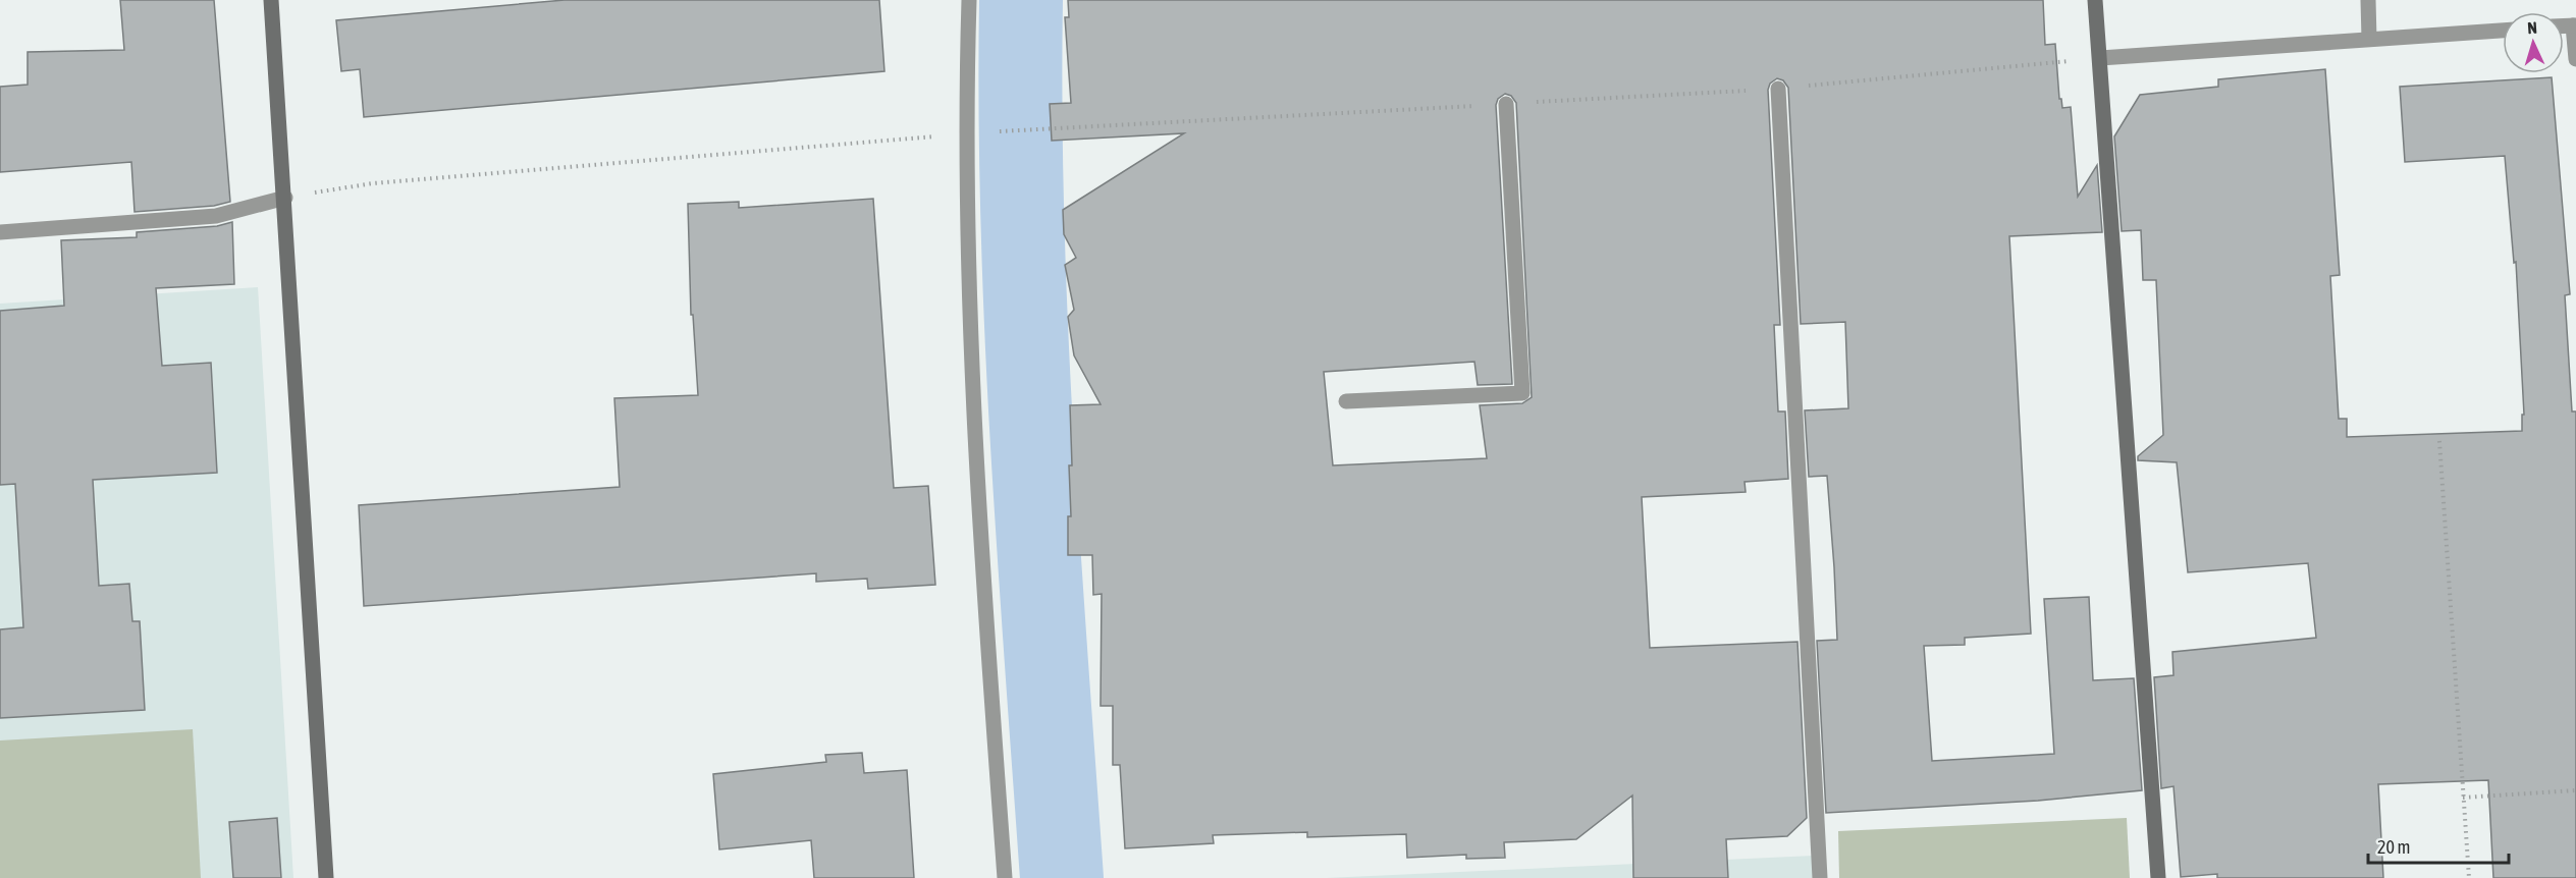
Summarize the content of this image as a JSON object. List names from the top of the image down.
{
  "scale_bar": "20 m",
  "north": "top"
}
